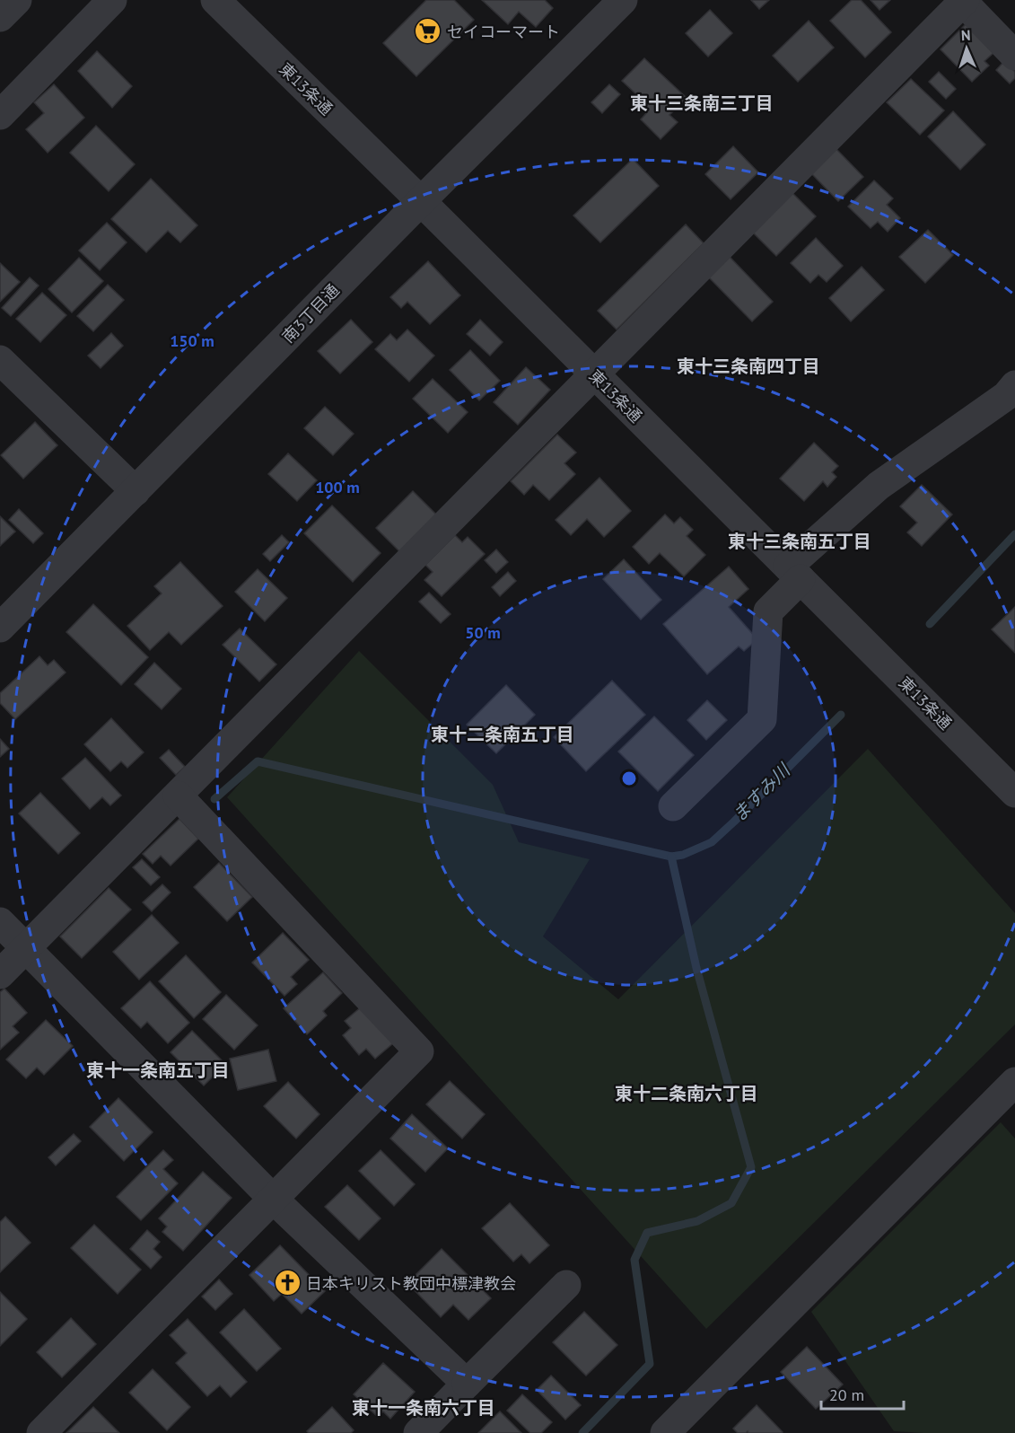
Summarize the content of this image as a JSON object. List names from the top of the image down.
{
  "streets": {
    "street": ["東13条通", "南3丁目通"]
  },
  "crossings": [
    ["東13条通", "南3丁目通"]
  ],
  "districts": [
    "東十三条南三丁目",
    "東十三条南四丁目",
    "東十三条南五丁目",
    "東十二条南五丁目",
    "東十一条南五丁目",
    "東十二条南六丁目",
    "東十一条南六丁目"
  ],
  "water": ["ますみ川"],
  "places": {
    "supermarket": ["セイコーマート"],
    "church": ["日本キリスト教団中標津教会"]
  },
  "scale_bar": "20 m",
  "north": "top",
  "rings": ["150 m", "100 m", "50 m"]
}
